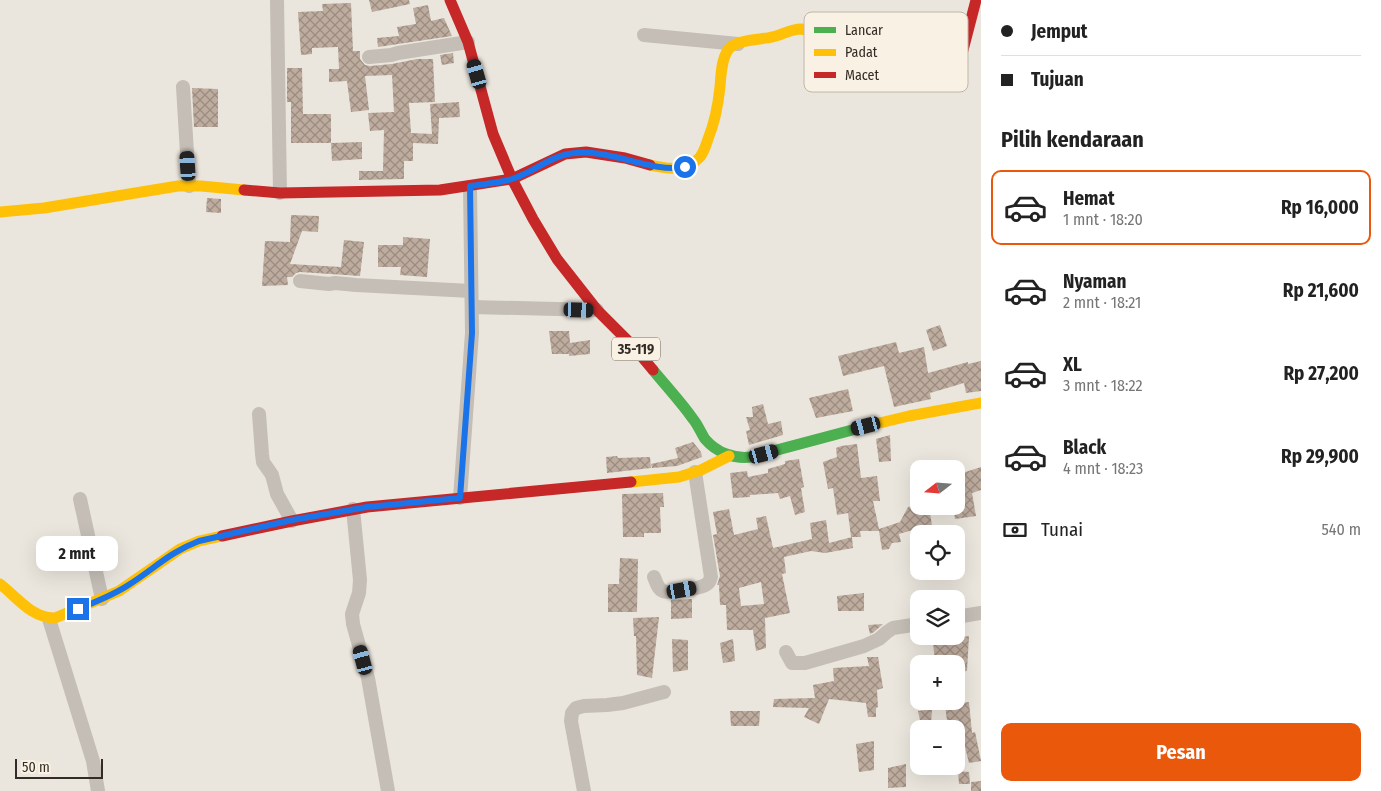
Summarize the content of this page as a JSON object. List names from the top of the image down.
{
  "streets": {
    "street": ["35-119"]
  },
  "legend": ["Lancar", "Padat", "Macet"],
  "scale_bar": "50 m",
  "north": "left",
  "page": {
    "banner": ["Jemput", "Tujuan"],
    "heading": "Pilih kendaraan",
    "list": [
      {
        "name": "Hemat",
        "note": "1 mnt · 18:20",
        "value": "Rp 16,000"
      },
      {
        "name": "Nyaman",
        "note": "2 mnt · 18:21",
        "value": "Rp 21,600"
      },
      {
        "name": "XL",
        "note": "3 mnt · 18:22",
        "value": "Rp 27,200"
      },
      {
        "name": "Black",
        "note": "4 mnt · 18:23",
        "value": "Rp 29,900"
      }
    ],
    "map_buttons": ["+", "−"],
    "pay": ["Tunai", "540 m"],
    "bubble": "2 mnt",
    "buttons": "Pesan",
    "scale": "50 m"
  }
}
